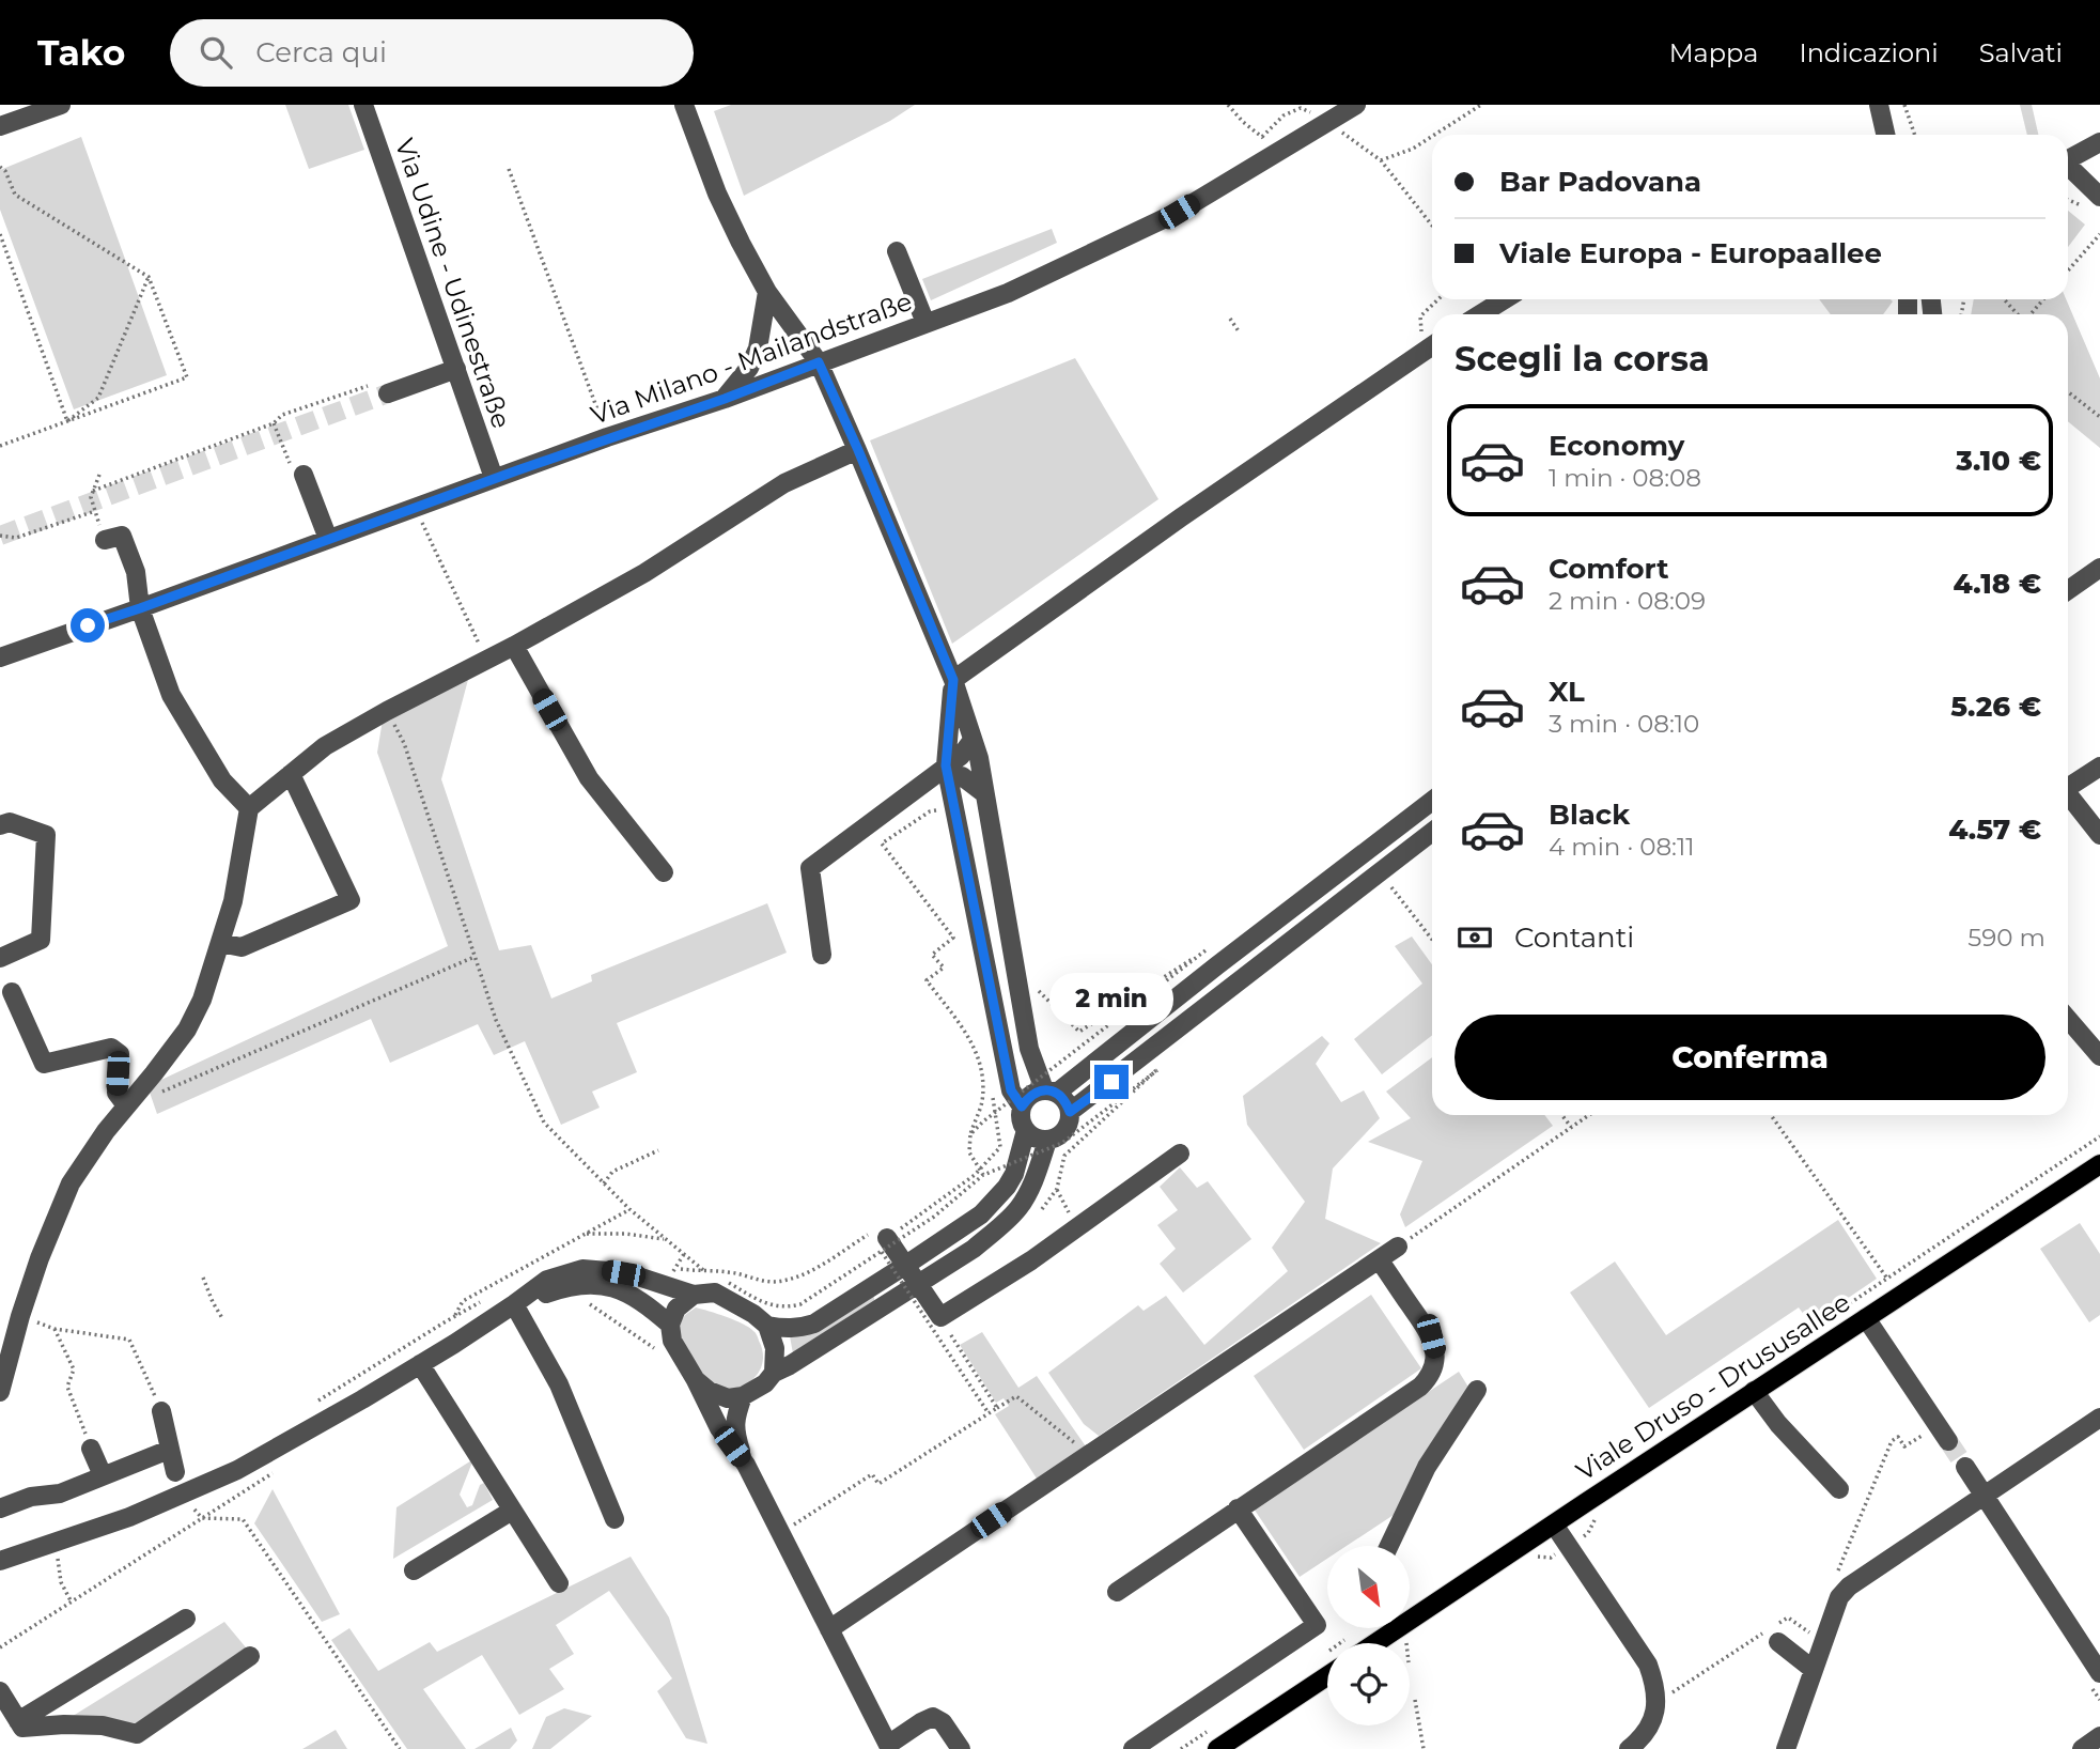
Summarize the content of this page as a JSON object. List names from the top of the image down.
{
  "streets": {
    "main road": ["Viale Druso - Drususallee"],
    "street": ["Via Udine - Udinestraße", "Via Milano - Mailandstraße"]
  },
  "crossings": [
    ["Via Udine - Udinestraße", "Via Milano - Mailandstraße"]
  ],
  "north": "bottom right",
  "page": {
    "header": "Tako",
    "search": "Cerca qui",
    "nav": ["Mappa", "Indicazioni", "Salvati"],
    "banner": ["Bar Padovana", "Viale Europa - Europaallee"],
    "heading": "Scegli la corsa",
    "list": [
      {
        "name": "Economy",
        "note": "1 min · 08:08",
        "value": "3.10 €"
      },
      {
        "name": "Comfort",
        "note": "2 min · 08:09",
        "value": "4.18 €"
      },
      {
        "name": "XL",
        "note": "3 min · 08:10",
        "value": "5.26 €"
      },
      {
        "name": "Black",
        "note": "4 min · 08:11",
        "value": "4.57 €"
      }
    ],
    "pay": ["Contanti", "590 m"],
    "bubble": "2 min",
    "buttons": "Conferma"
  }
}
